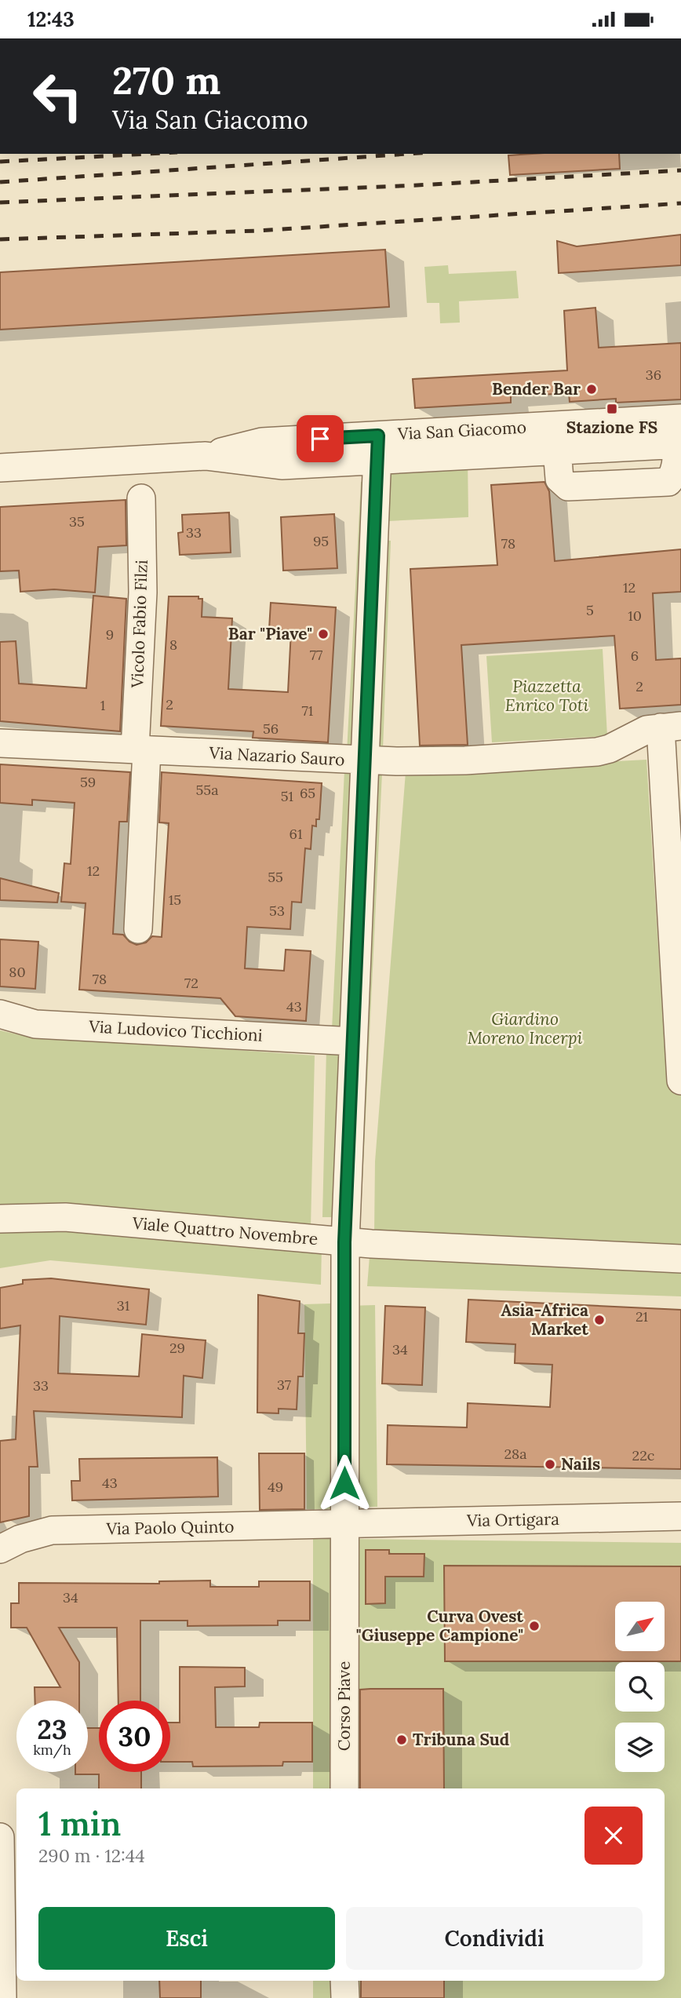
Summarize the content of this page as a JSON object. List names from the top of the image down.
{
  "streets": {
    "street": [
      "Via San Giacomo",
      "Vicolo Fabio Filzi",
      "Via Nazario Sauro",
      "Via Ludovico Ticchioni",
      "Viale Quattro Novembre",
      "Via Ortigara",
      "Via Paolo Quinto",
      "Corso Piave"
    ]
  },
  "crossings": [
    ["Via San Giacomo", "Corso Piave"],
    ["Vicolo Fabio Filzi", "Via Nazario Sauro"],
    ["Via Nazario Sauro", "Corso Piave"],
    ["Via Ludovico Ticchioni", "Corso Piave"],
    ["Viale Quattro Novembre", "Corso Piave"],
    ["Via Ortigara", "Via Paolo Quinto"],
    ["Via Ortigara", "Corso Piave"],
    ["Via Paolo Quinto", "Corso Piave"]
  ],
  "parks": ["Piazzetta Enrico Toti", "Giardino Moreno Incerpi"],
  "places": {
    "other": [
      "Bender Bar",
      "Bar \"Piave\"",
      "Asia-Africa Market",
      "Nails",
      "Curva Ovest \"Giuseppe Campione\"",
      "Tribuna Sud"
    ],
    "transit": ["Stazione FS"]
  },
  "house_numbers": [
    "36",
    "35",
    "33",
    "95",
    "78",
    "12",
    "5",
    "10",
    "9",
    "8",
    "77",
    "6",
    "2",
    "2",
    "1",
    "71",
    "56",
    "59",
    "55a",
    "65",
    "51",
    "61",
    "12",
    "55",
    "15",
    "53",
    "80",
    "78",
    "72",
    "43",
    "31",
    "21",
    "29",
    "34",
    "37",
    "33",
    "28a",
    "22c",
    "43",
    "49",
    "34"
  ],
  "north": "top right",
  "page": {
    "status": "12:43",
    "turn": ["270 m", "Via San Giacomo"],
    "speed": "23 km/h",
    "limit": "30",
    "heading": ["1 min", "290 m · 12:44"],
    "buttons": ["Esci", "Condividi"]
  }
}
